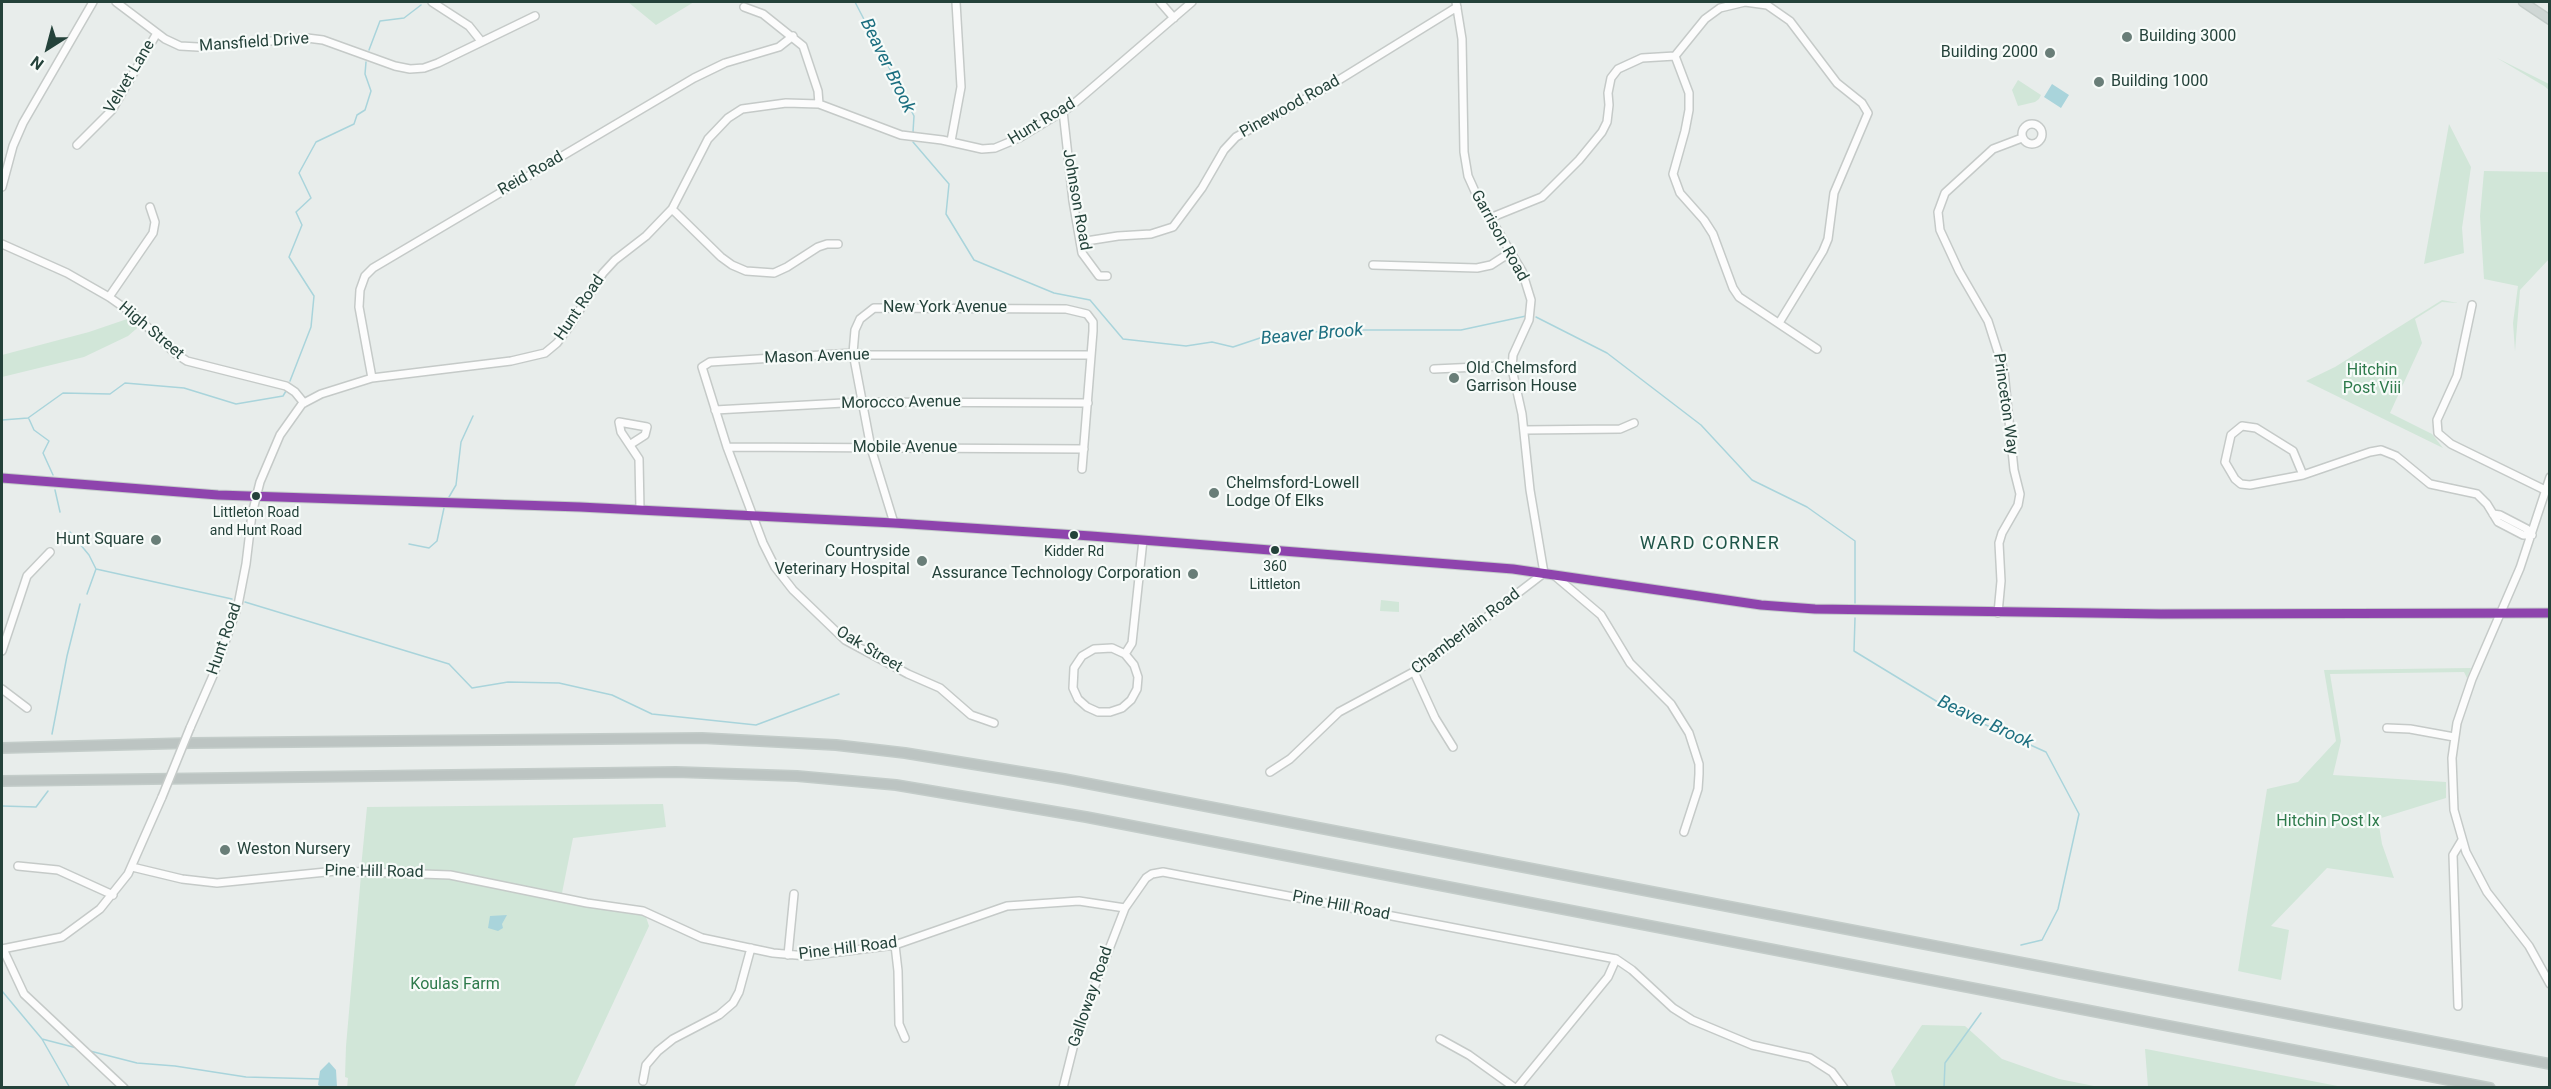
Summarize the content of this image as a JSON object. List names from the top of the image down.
{
  "streets": {
    "street": [
      "Mansfield Drive",
      "Velvet Lane",
      "Pinewood Road",
      "Hunt Road",
      "Reid Road",
      "Johnson Road",
      "Garrison Road",
      "New York Avenue",
      "High Street",
      "Mason Avenue",
      "Morocco Avenue",
      "Princeton Way",
      "Mobile Avenue",
      "Chamberlain Road",
      "Oak Street",
      "Pine Hill Road",
      "Galloway Road"
    ]
  },
  "crossings": [
    ["Mansfield Drive", "Velvet Lane"],
    ["Pinewood Road", "Johnson Road"],
    ["Pinewood Road", "Garrison Road"],
    ["Hunt Road", "Reid Road"],
    ["Hunt Road", "Johnson Road"],
    ["Hunt Road", "High Street"],
    ["Hunt Road", "Pine Hill Road"],
    ["Garrison Road", "Chamberlain Road"],
    ["New York Avenue", "Mason Avenue"],
    ["New York Avenue", "Morocco Avenue"],
    ["New York Avenue", "Mobile Avenue"],
    ["Mason Avenue", "Morocco Avenue"],
    ["Mason Avenue", "Mobile Avenue"],
    ["Mason Avenue", "Oak Street"],
    ["Pine Hill Road", "Galloway Road"]
  ],
  "districts": ["WARD CORNER"],
  "water": ["Beaver Brook"],
  "parks": ["Hitchin Post Viii", "Hitchin Post Ix", "Koulas Farm"],
  "places": [
    "Building 3000",
    "Building 2000",
    "Building 1000",
    "Old Chelmsford Garrison House",
    "Chelmsford-Lowell Lodge Of Elks",
    "Littleton Road and Hunt Road",
    "Kidder Rd",
    "Hunt Square",
    "360 Littleton",
    "Countryside Veterinary Hospital",
    "Assurance Technology Corporation",
    "Weston Nursery"
  ],
  "north": "bottom left"
}
